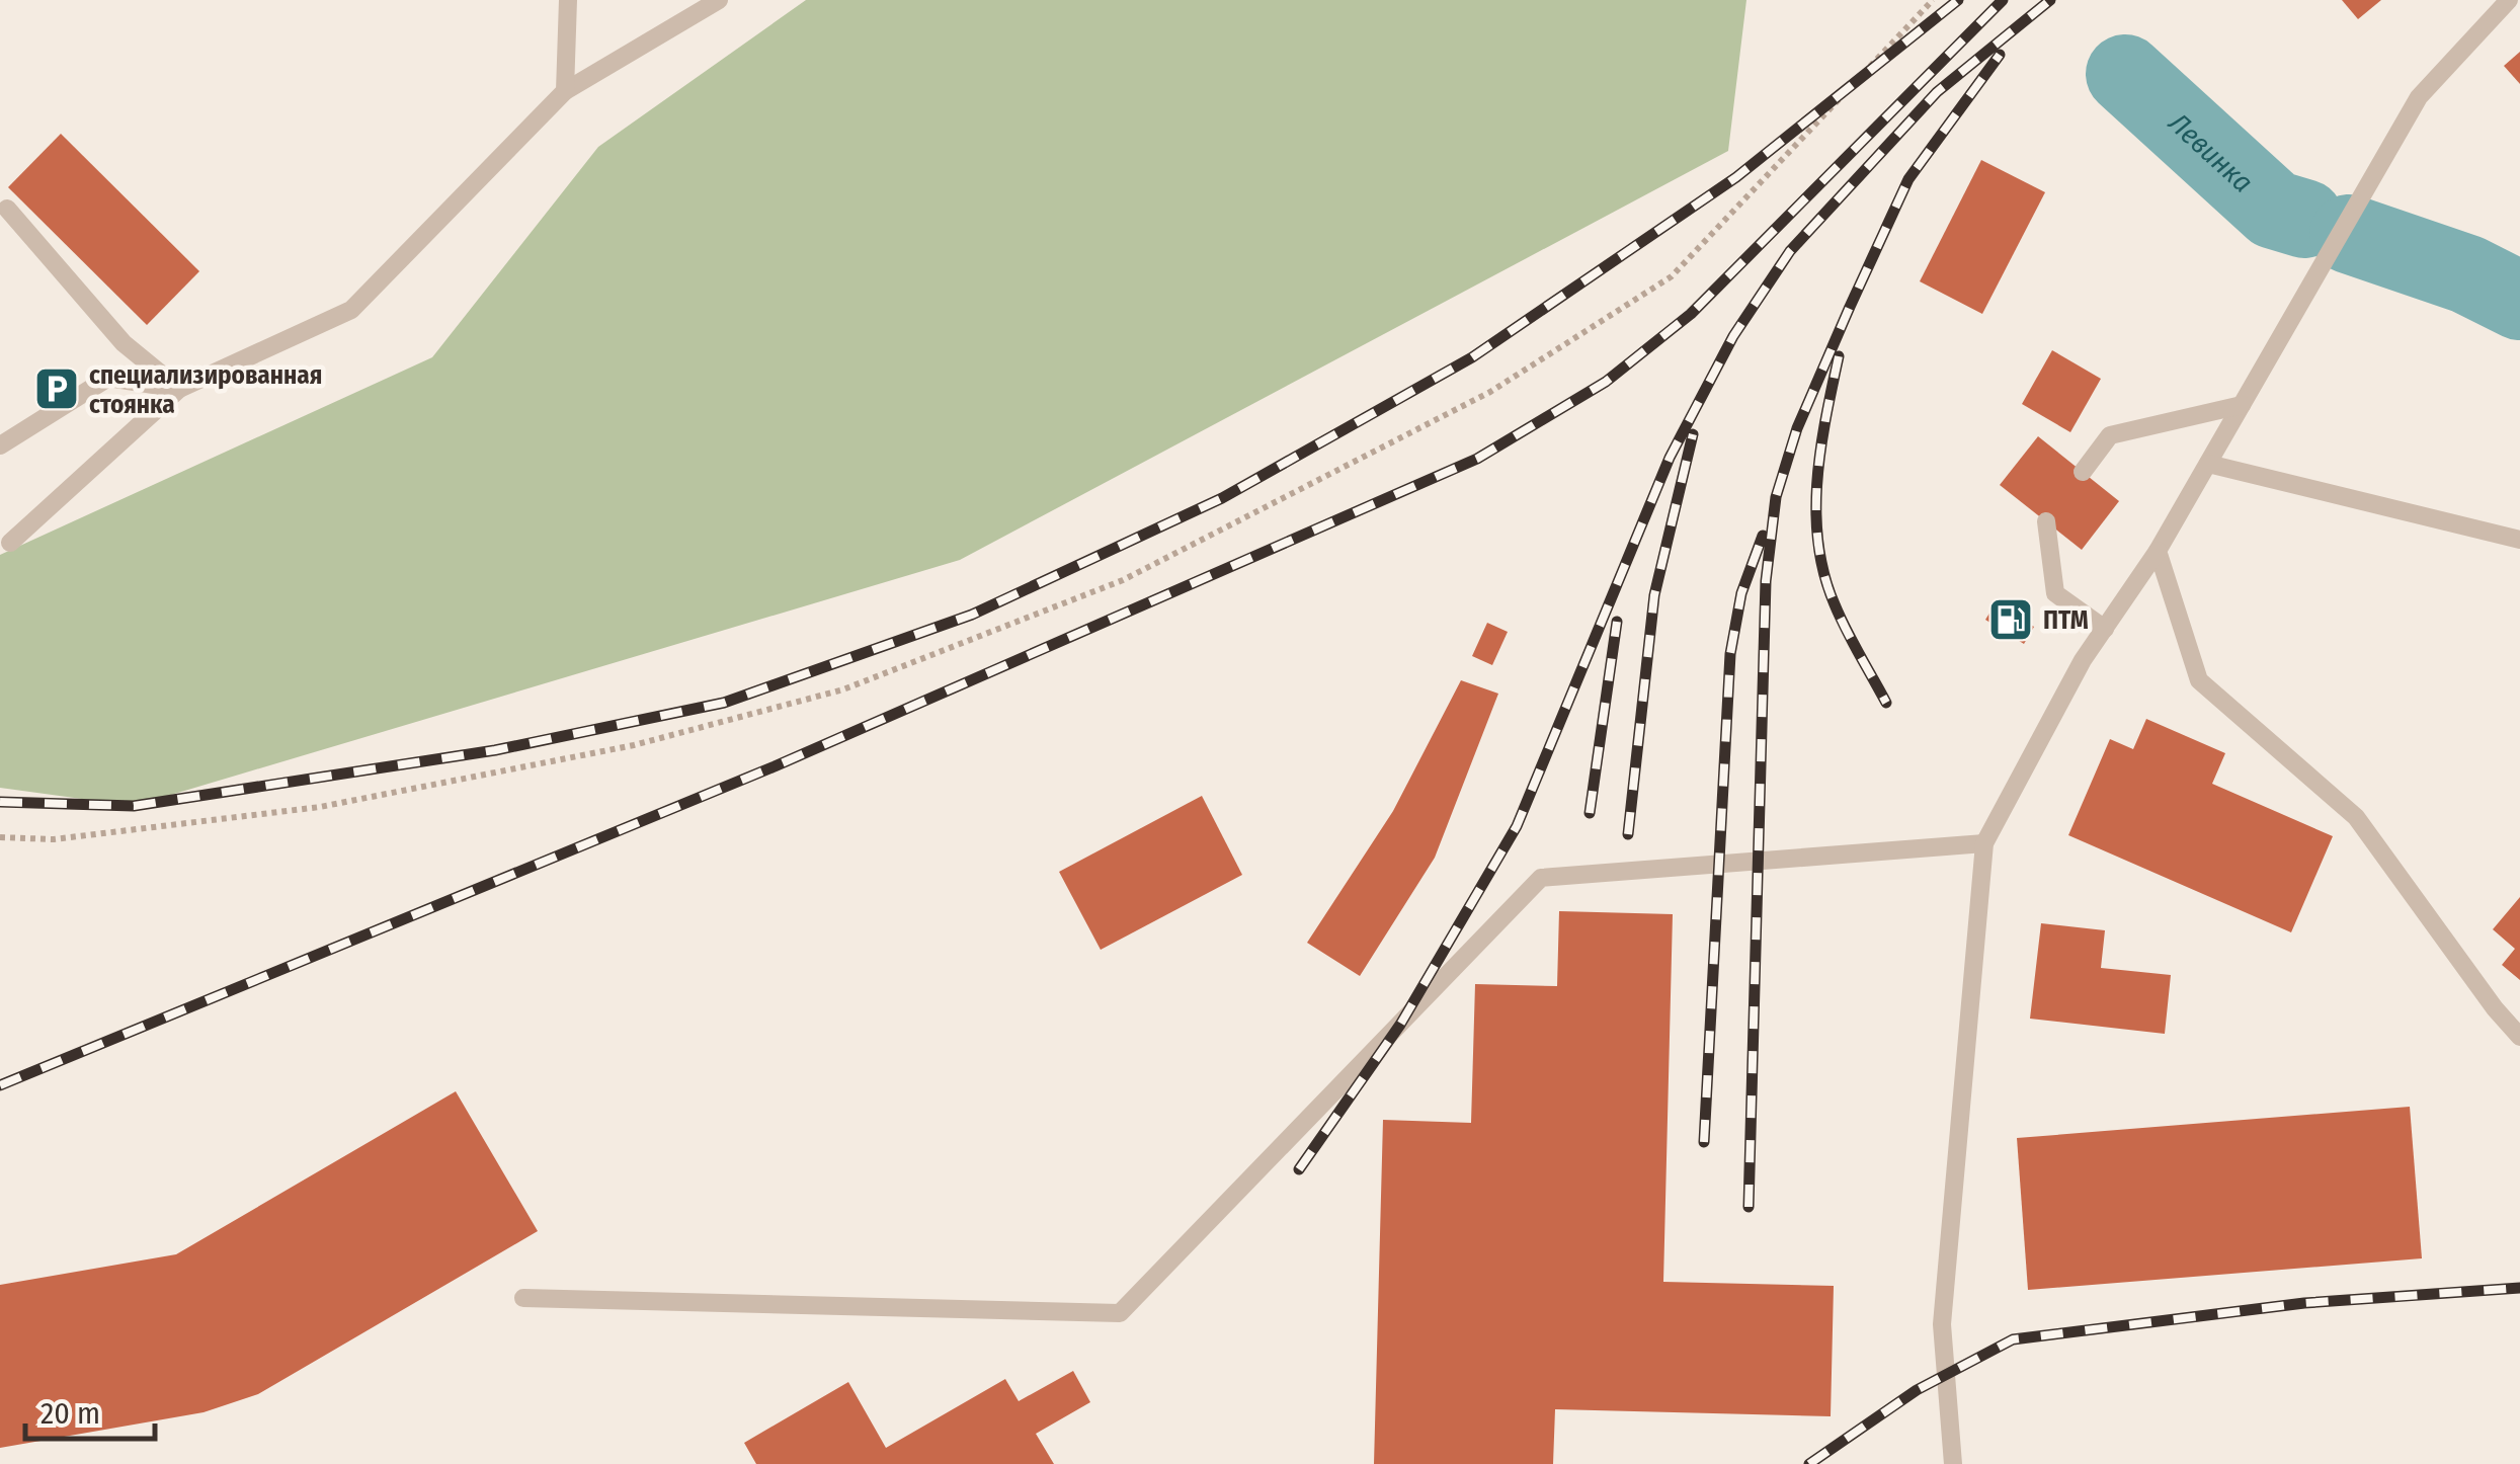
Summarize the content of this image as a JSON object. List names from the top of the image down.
{
  "water": ["Левинка"],
  "places": {
    "parking": ["специализированная стоянка"],
    "fuel station": ["ПТМ"]
  },
  "scale_bar": "20 m"
}
